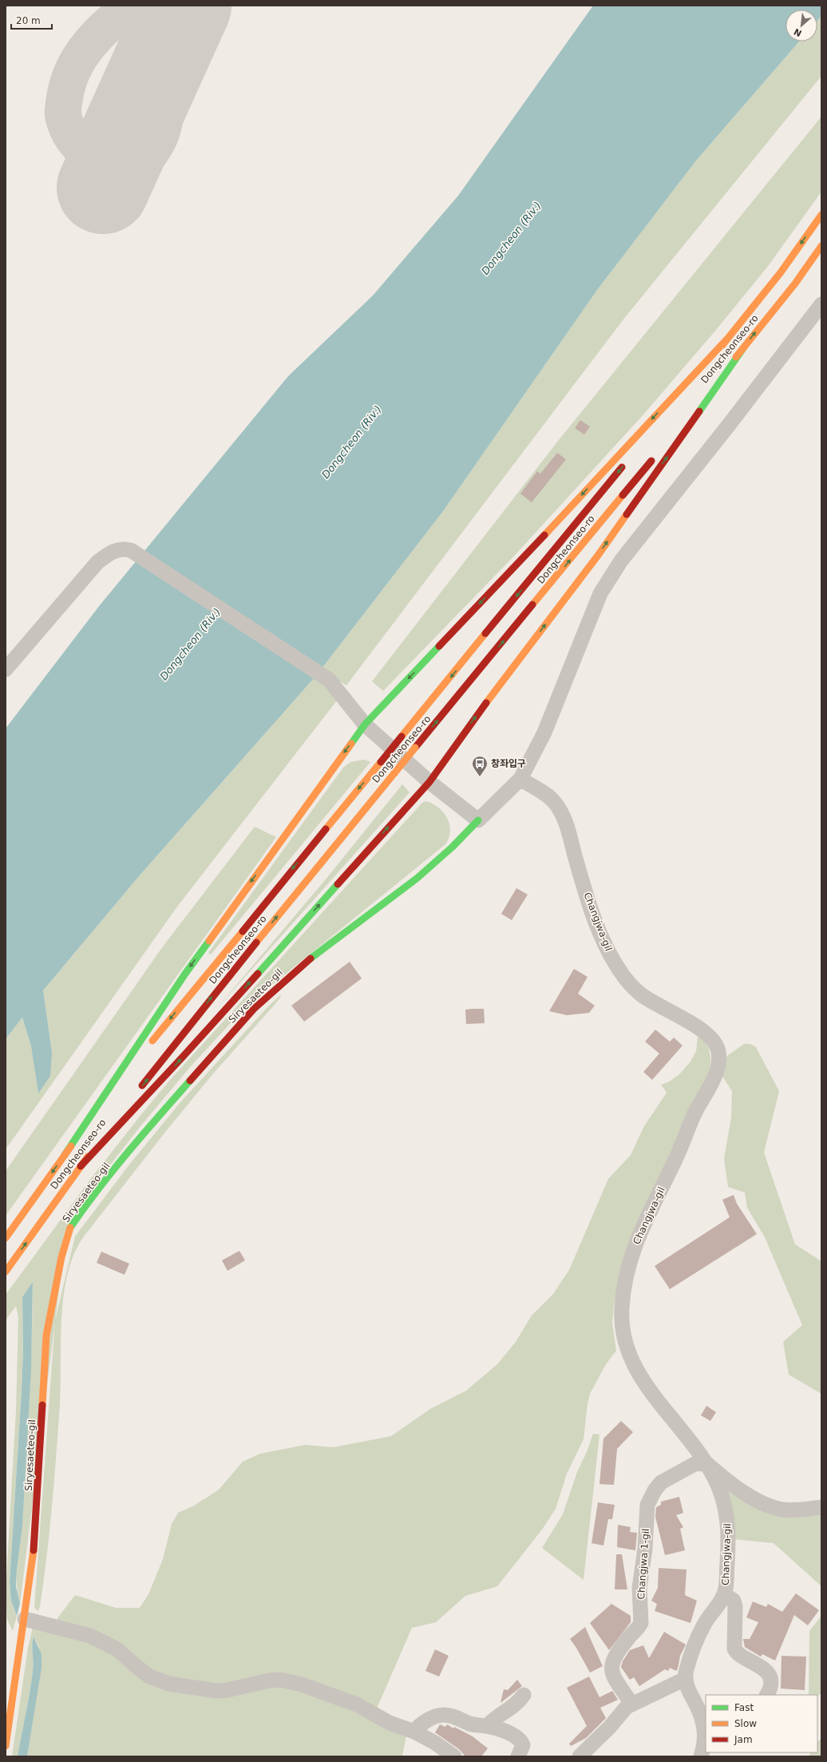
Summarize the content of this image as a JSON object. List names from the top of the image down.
{
  "streets": {
    "main road": ["Dongcheonseo-ro", "Siryesaeteo-gil"],
    "street": ["Changjwa-gil", "Changjwa 1-gil"]
  },
  "crossings": [
    ["Changjwa-gil", "Changjwa 1-gil"]
  ],
  "water": ["Dongcheon (Riv.)"],
  "places": {
    "bus stop": ["창좌입구"]
  },
  "legend": ["Fast", "Slow", "Jam"],
  "scale_bar": "20 m",
  "north": "bottom left"
}
